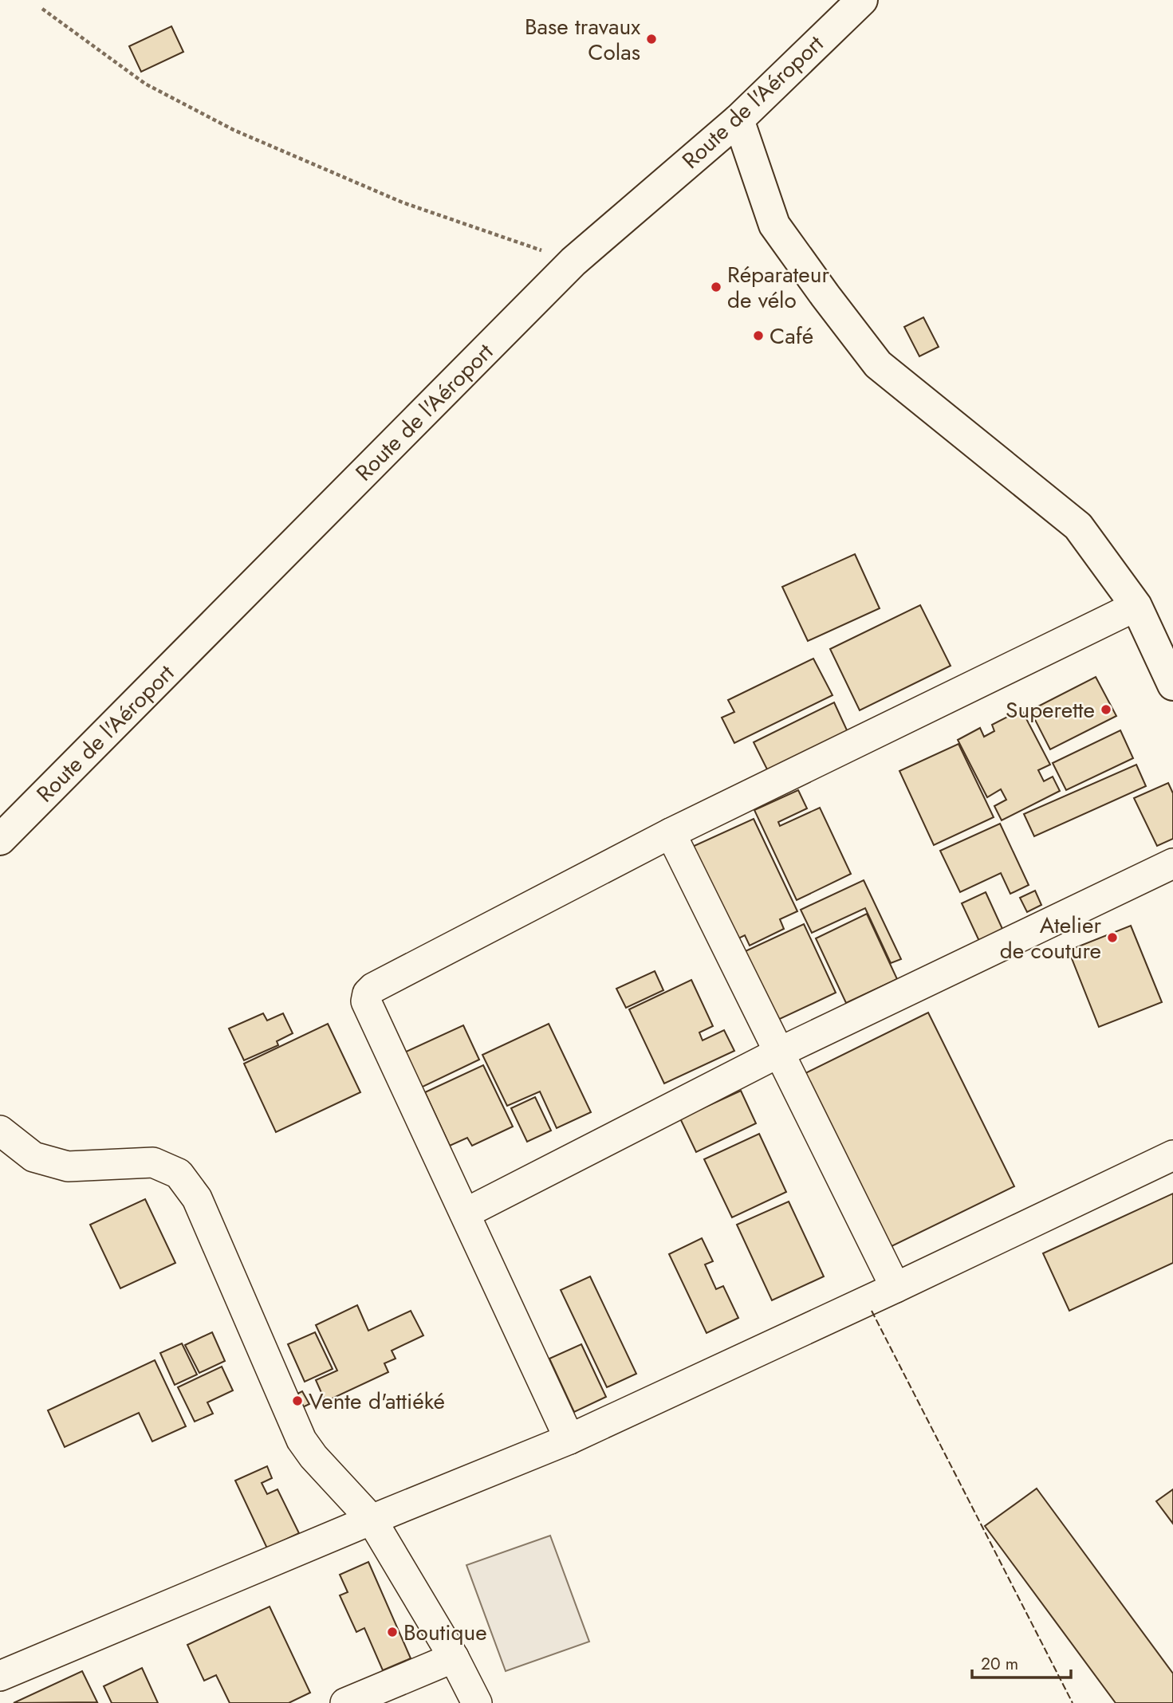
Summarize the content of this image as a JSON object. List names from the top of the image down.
{
  "streets": {
    "street": ["Route de l'Aéroport"]
  },
  "places": [
    "Base travaux Colas",
    "Réparateur de vélo",
    "Café",
    "Superette",
    "Atelier de couture",
    "Vente d'attiéké",
    "Boutique"
  ],
  "scale_bar": "20 m"
}
